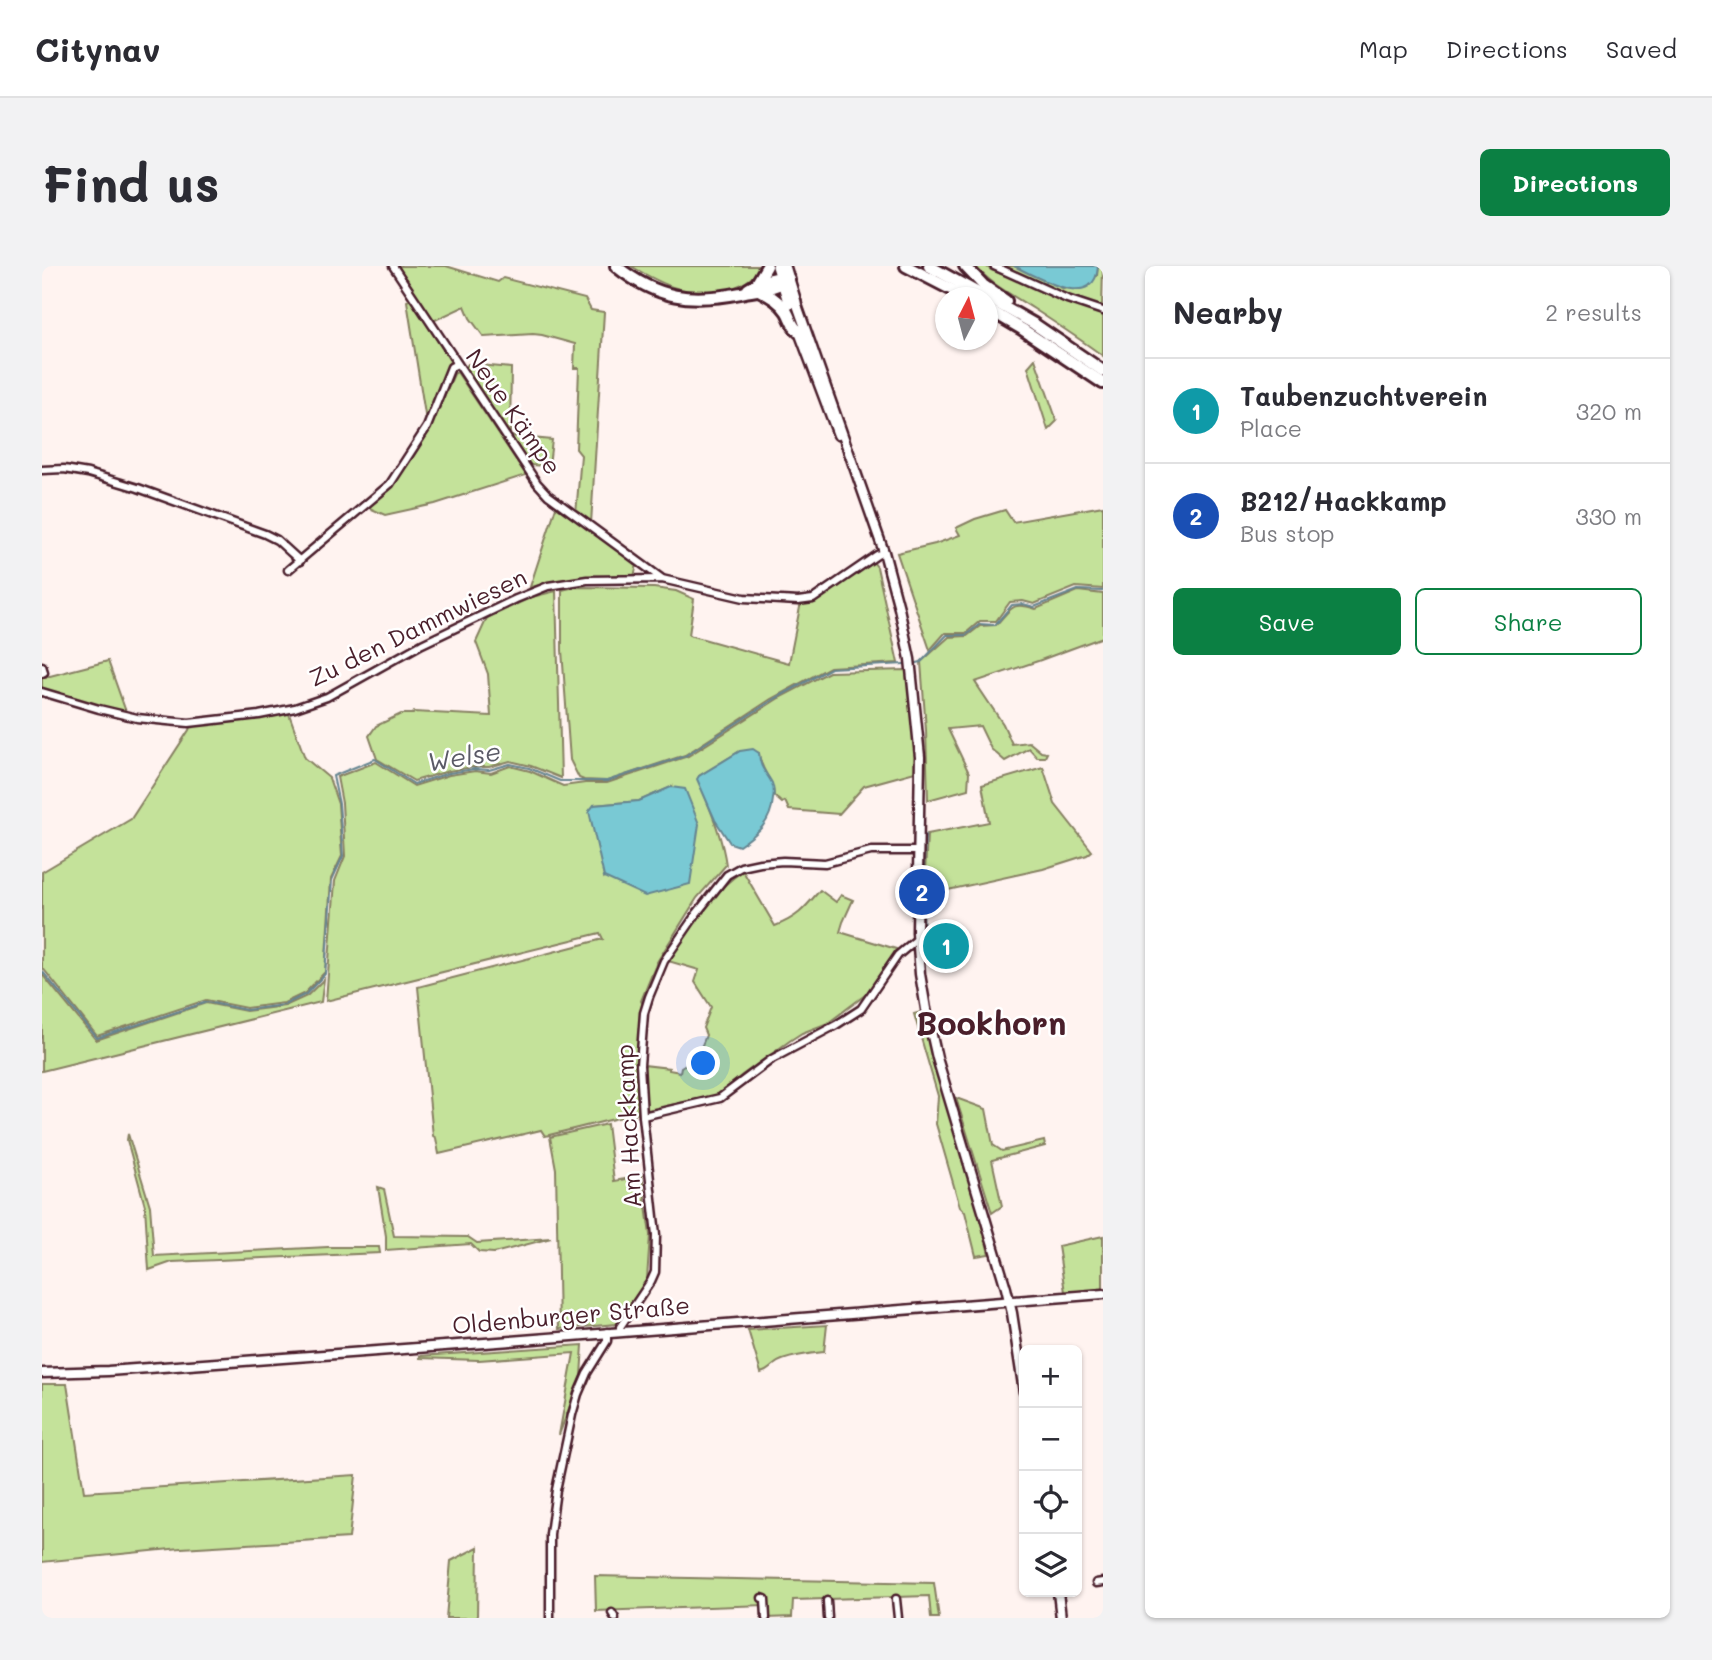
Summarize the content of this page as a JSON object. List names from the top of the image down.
{
  "streets": {
    "main road": ["Oldenburger Straße"],
    "street": ["Neue Kämpe", "Zu den Dammwiesen", "Am Hackkamp"]
  },
  "crossings": [
    ["Neue Kämpe", "Zu den Dammwiesen"],
    ["Am Hackkamp", "Oldenburger Straße"]
  ],
  "districts": ["Bookhorn"],
  "water": ["Welse"],
  "north": "top",
  "page": {
    "header": "Citynav",
    "nav": ["Map", "Directions", "Saved"],
    "buttons": [
      "Directions",
      ["Save", "Share"]
    ],
    "title": "Find us",
    "heading": ["Nearby", "2 results"],
    "list": [
      {
        "mark": "1",
        "name": "Taubenzuchtverein",
        "note": "Place",
        "value": "320 m"
      },
      {
        "mark": "2",
        "name": "B212/Hackkamp",
        "note": "Bus stop",
        "value": "330 m"
      }
    ],
    "pins": ["2", "1"],
    "map_buttons": ["+", "−"]
  }
}
